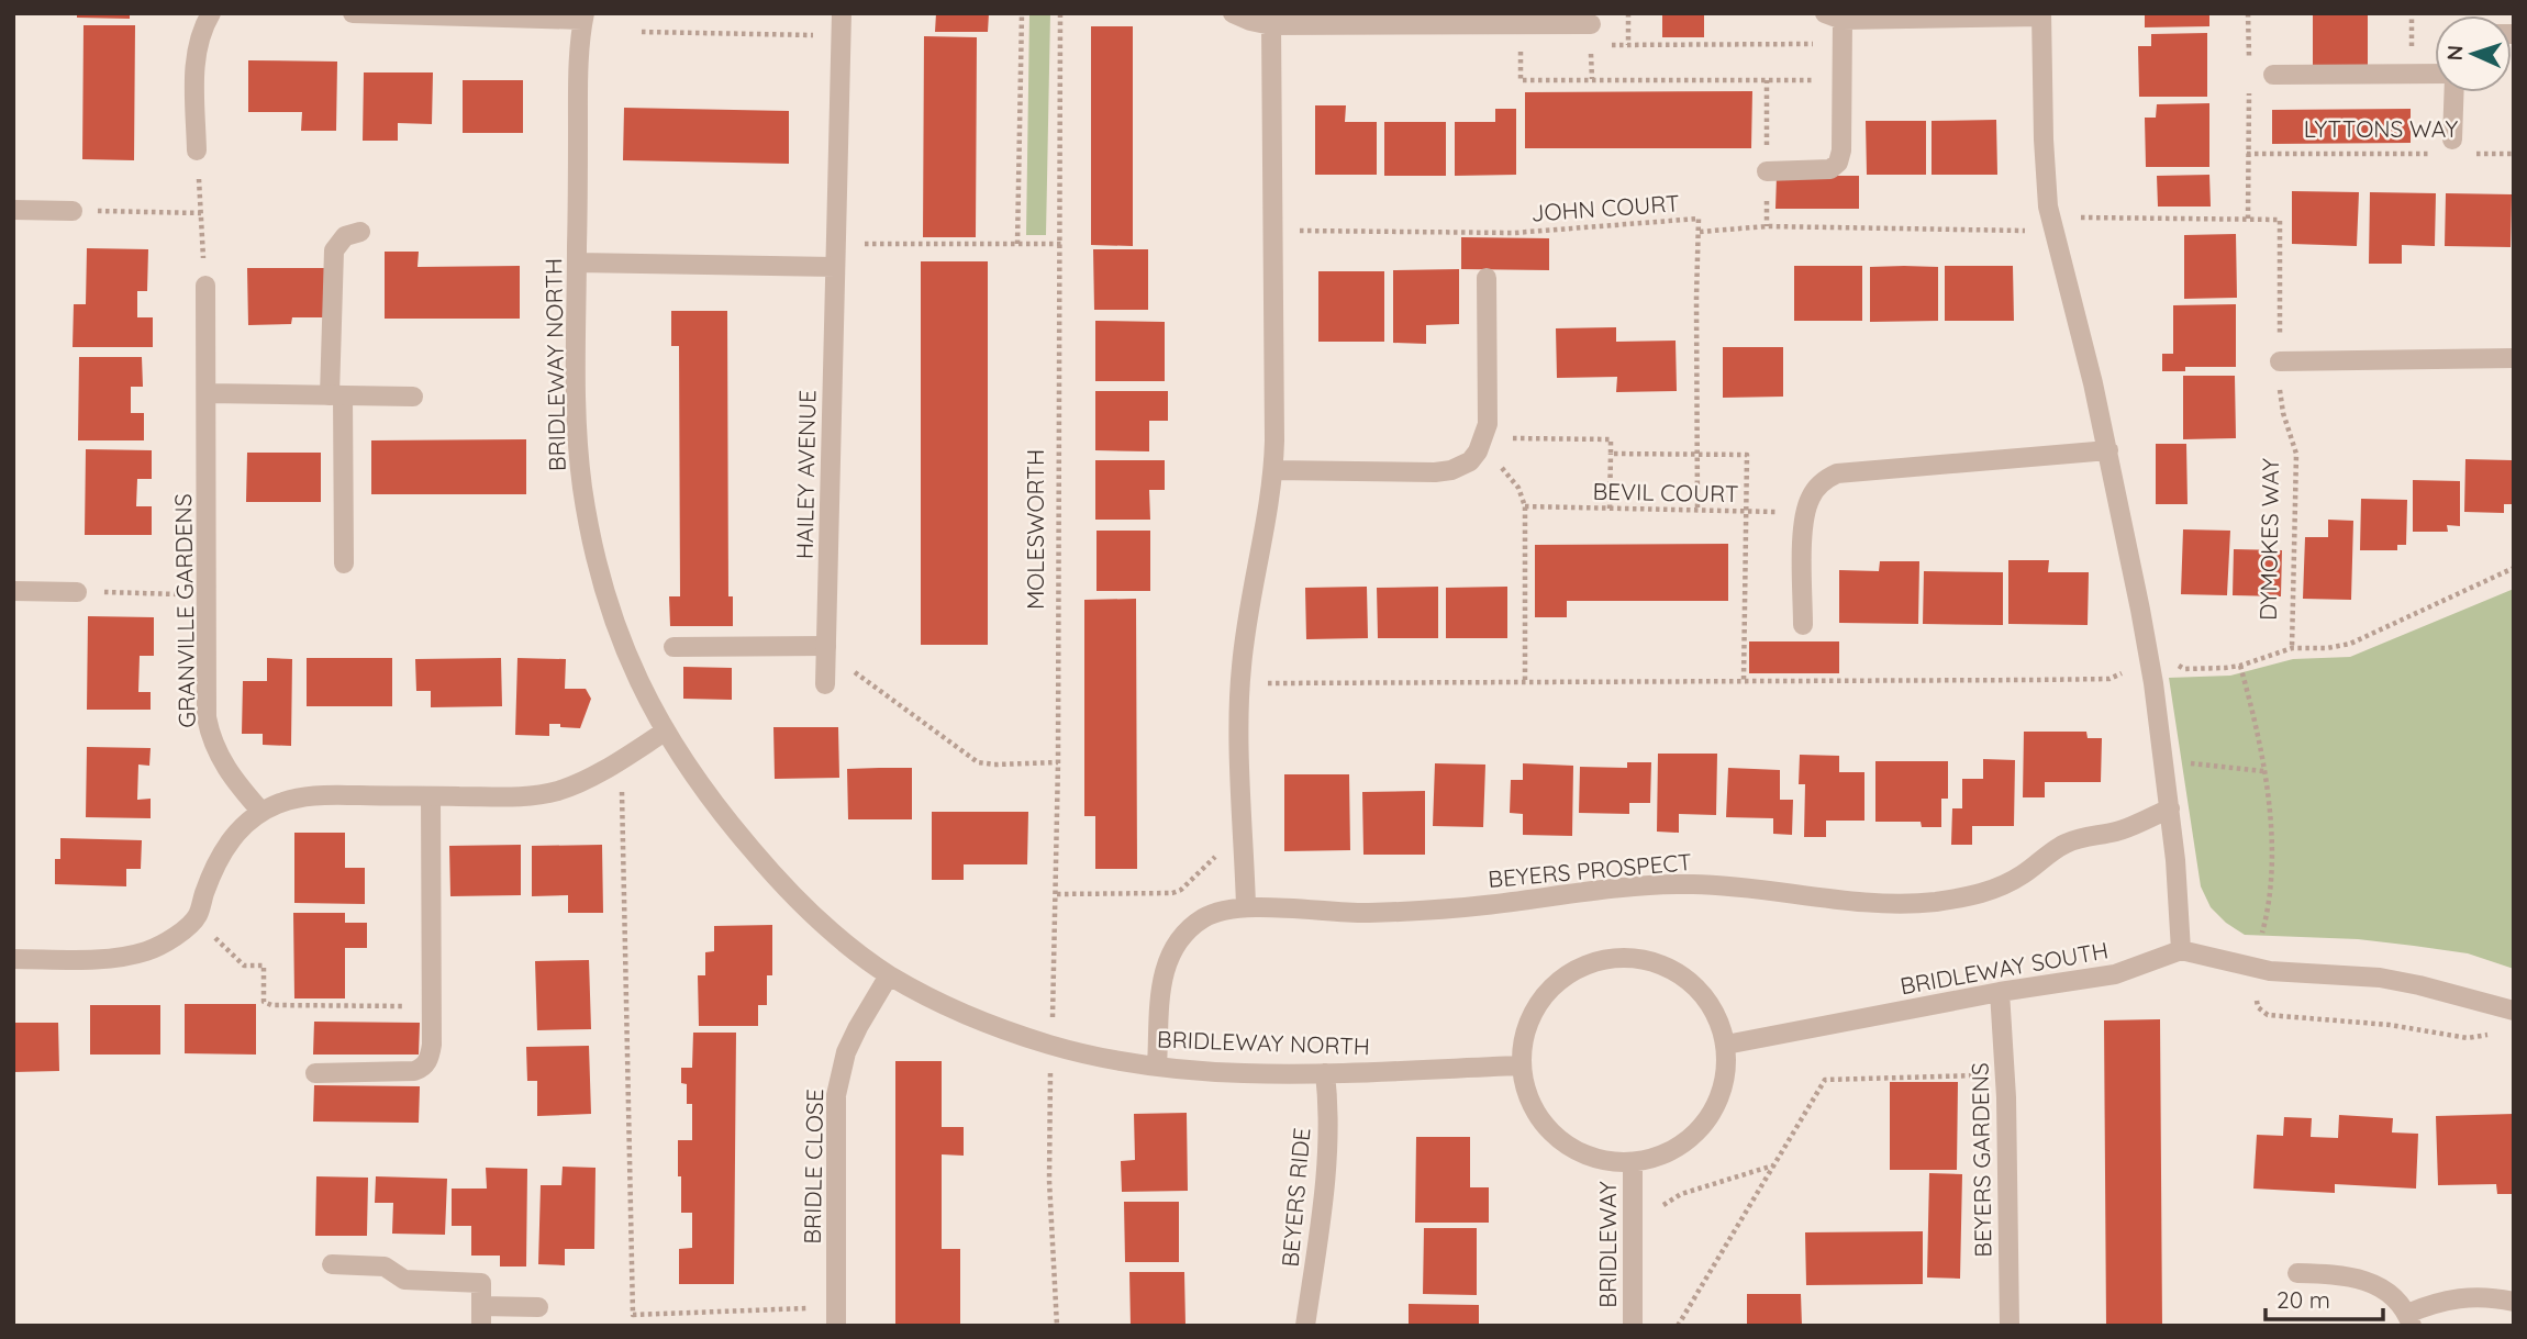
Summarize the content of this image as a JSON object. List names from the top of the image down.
{
  "streets": {
    "street": [
      "BRIDLEWAY NORTH",
      "HAILEY AVENUE",
      "GRANVILLE GARDENS",
      "BEYERS PROSPECT",
      "BRIDLEWAY SOUTH",
      "BEYERS GARDENS",
      "BRIDLE CLOSE",
      "BEYERS RIDE",
      "BRIDLEWAY"
    ],
    "path": [
      "LYTTONS WAY",
      "JOHN COURT",
      "BEVIL COURT",
      "MOLESWORTH",
      "DYMOKES WAY"
    ]
  },
  "crossings": [
    ["JOHN COURT", "DYMOKES WAY"],
    ["BRIDLEWAY NORTH", "MOLESWORTH"],
    ["BRIDLEWAY NORTH", "BEYERS PROSPECT"],
    ["BRIDLEWAY NORTH", "BRIDLEWAY SOUTH"],
    ["BRIDLEWAY NORTH", "BRIDLE CLOSE"],
    ["BRIDLEWAY NORTH", "BEYERS RIDE"],
    ["BRIDLEWAY NORTH", "BRIDLEWAY"],
    ["BRIDLEWAY SOUTH", "BEYERS GARDENS"],
    ["BRIDLEWAY SOUTH", "BRIDLEWAY"]
  ],
  "scale_bar": "20 m",
  "north": "left"
}
